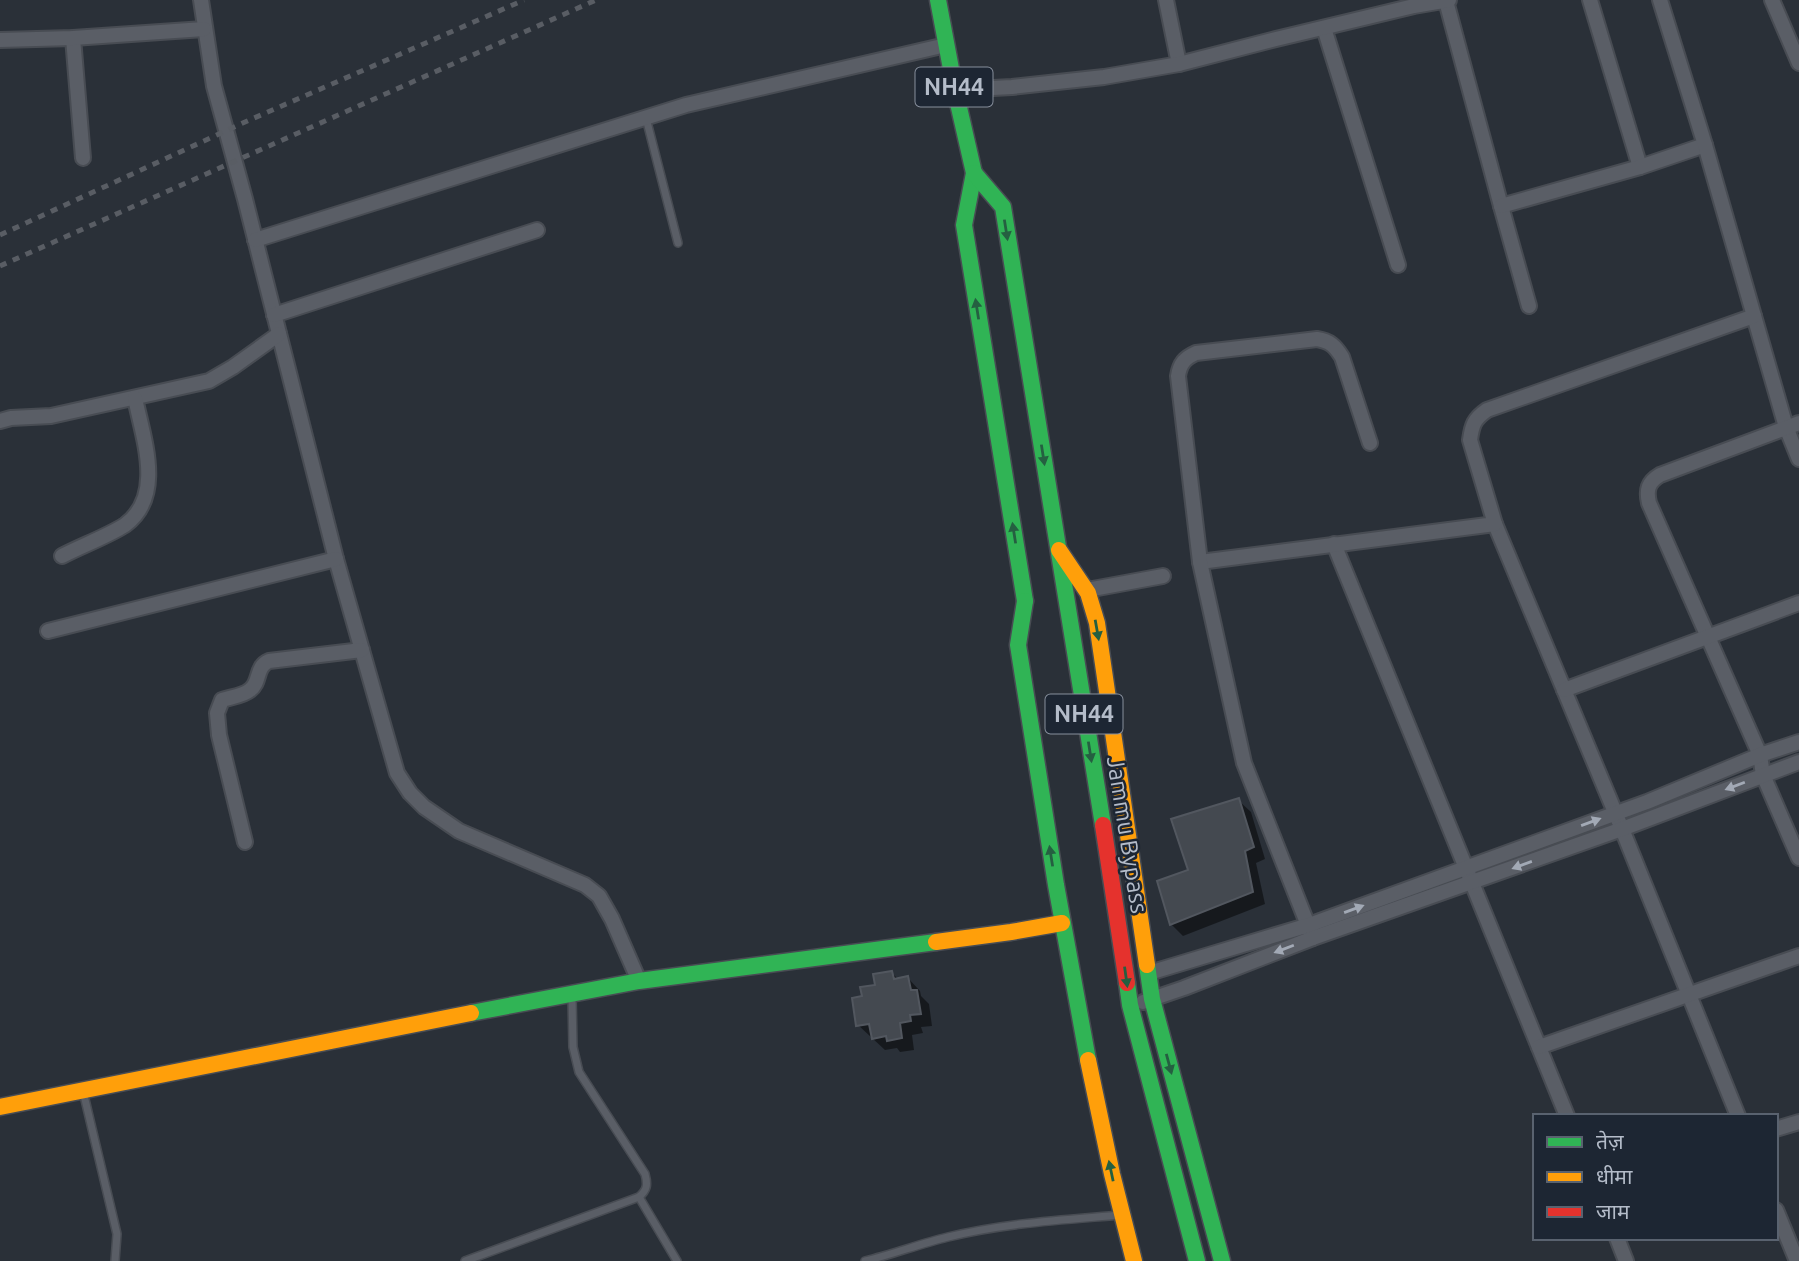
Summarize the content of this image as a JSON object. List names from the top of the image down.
{
  "streets": {
    "main road": ["NH44", "Jammu Bypass"]
  },
  "legend": ["तेज़", "धीमा", "जाम"]
}
